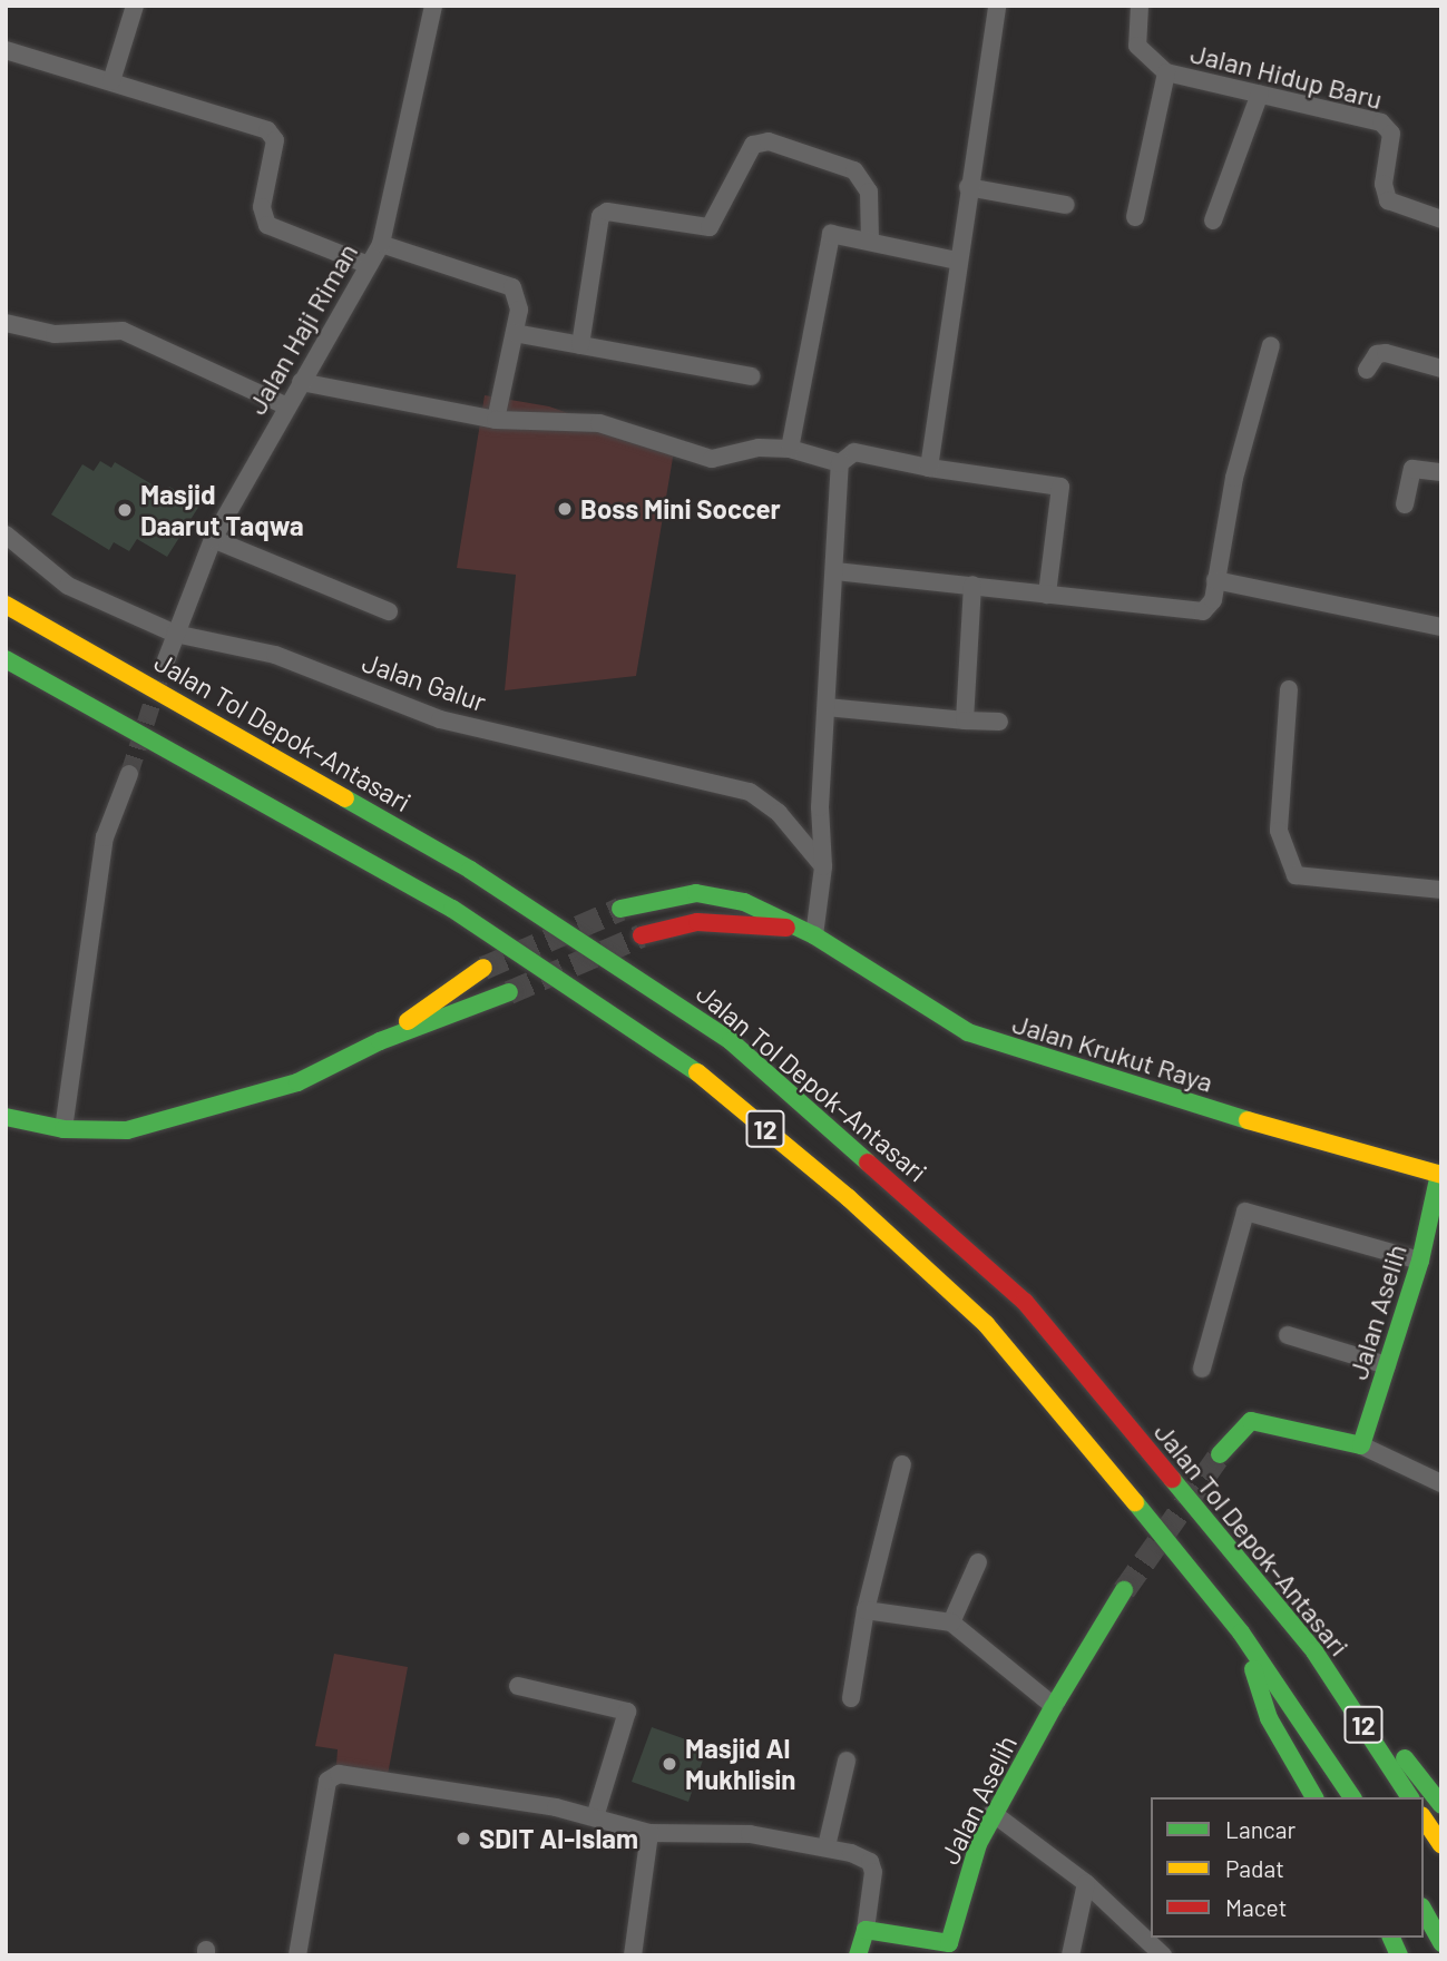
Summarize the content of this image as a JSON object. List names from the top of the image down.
{
  "streets": {
    "main road": [
      "Jalan Tol Depok–Antasari",
      "Jalan Krukut Raya",
      "12",
      "Jalan Aselih"
    ],
    "street": ["Jalan Hidup Baru", "Jalan Haji Riman", "Jalan Galur"]
  },
  "crossings": [
    ["Jalan Haji Riman", "Jalan Galur"],
    ["Jalan Krukut Raya", "Jalan Aselih"]
  ],
  "places": [
    "Boss Mini Soccer",
    "Masjid Daarut Taqwa",
    "Masjid Al Mukhlisin",
    "SDIT Al-Islam"
  ],
  "legend": ["Lancar", "Padat", "Macet"]
}
